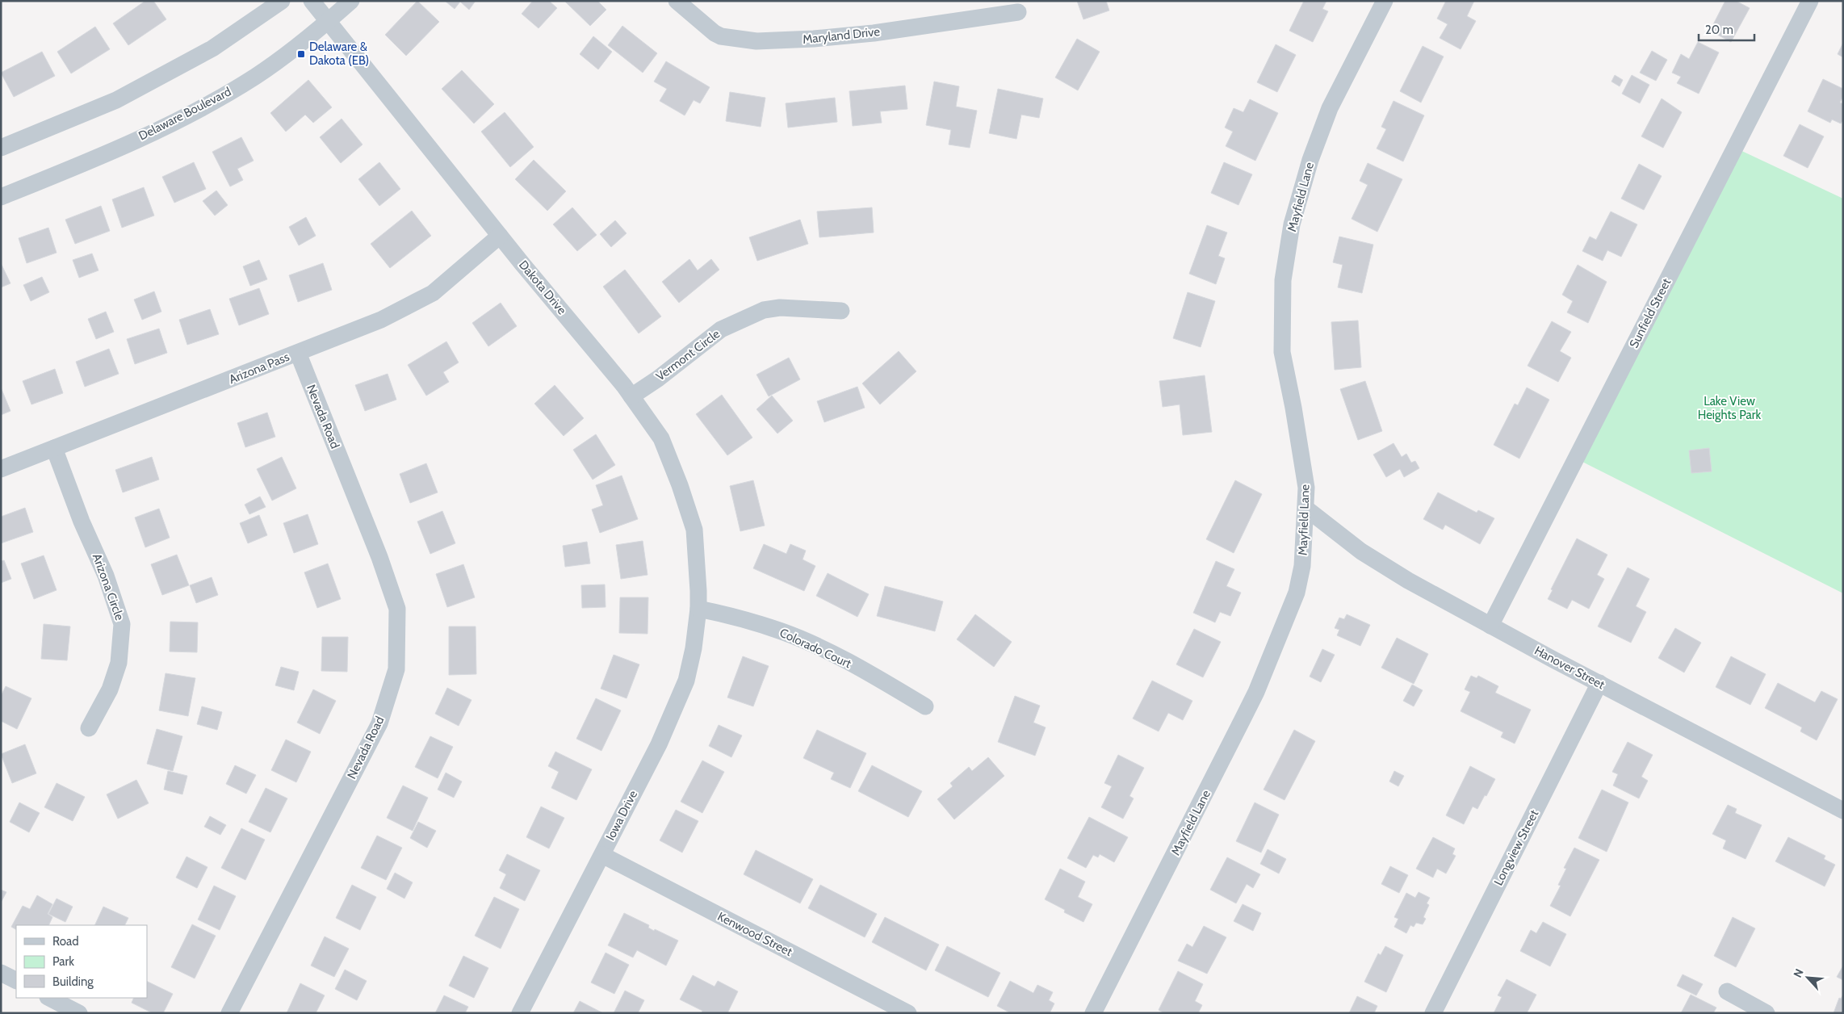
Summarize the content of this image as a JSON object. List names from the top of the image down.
{
  "streets": {
    "street": [
      "Maryland Drive",
      "Delaware Boulevard",
      "Mayfield Lane",
      "Dakota Drive",
      "Sunfield Street",
      "Vermont Circle",
      "Arizona Pass",
      "Nevada Road",
      "Arizona Circle",
      "Colorado Court",
      "Hanover Street",
      "Iowa Drive",
      "Longview Street",
      "Kenwood Street"
    ]
  },
  "crossings": [
    ["Delaware Boulevard", "Dakota Drive"],
    ["Mayfield Lane", "Hanover Street"],
    ["Dakota Drive", "Vermont Circle"],
    ["Dakota Drive", "Arizona Pass"],
    ["Dakota Drive", "Colorado Court"],
    ["Dakota Drive", "Iowa Drive"],
    ["Sunfield Street", "Hanover Street"],
    ["Arizona Pass", "Nevada Road"],
    ["Arizona Pass", "Arizona Circle"],
    ["Colorado Court", "Iowa Drive"],
    ["Hanover Street", "Longview Street"],
    ["Iowa Drive", "Kenwood Street"]
  ],
  "parks": ["Lake View Heights Park"],
  "places": {
    "transit": ["Delaware & Dakota (EB)"]
  },
  "legend": ["Road", "Park", "Building"],
  "scale_bar": "20 m",
  "north": "top left"
}
